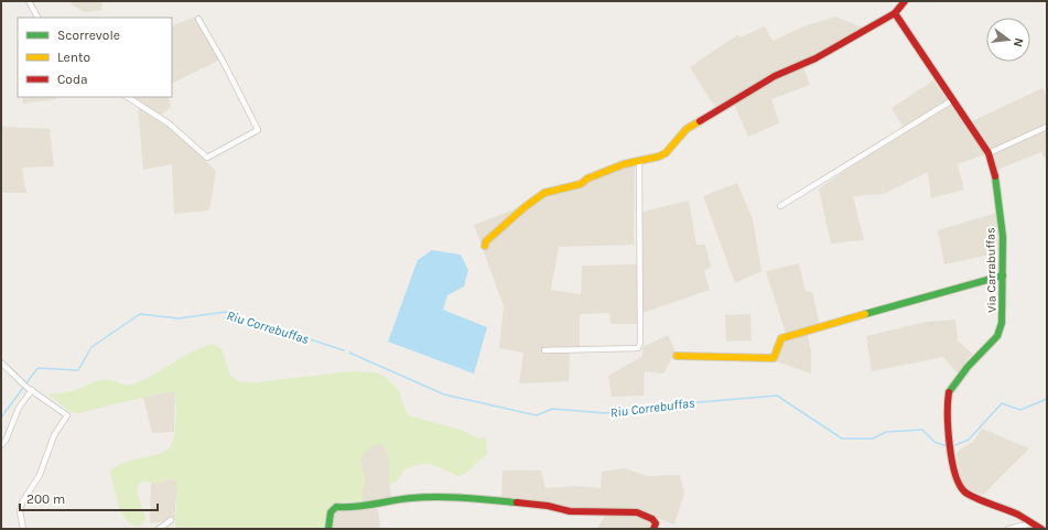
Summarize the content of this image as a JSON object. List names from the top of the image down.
{
  "streets": {
    "street": ["Via Carrabuffas"]
  },
  "water": ["Riu Correbuffas"],
  "legend": ["Scorrevole", "Lento", "Coda"],
  "scale_bar": "200 m",
  "north": "right"
}
